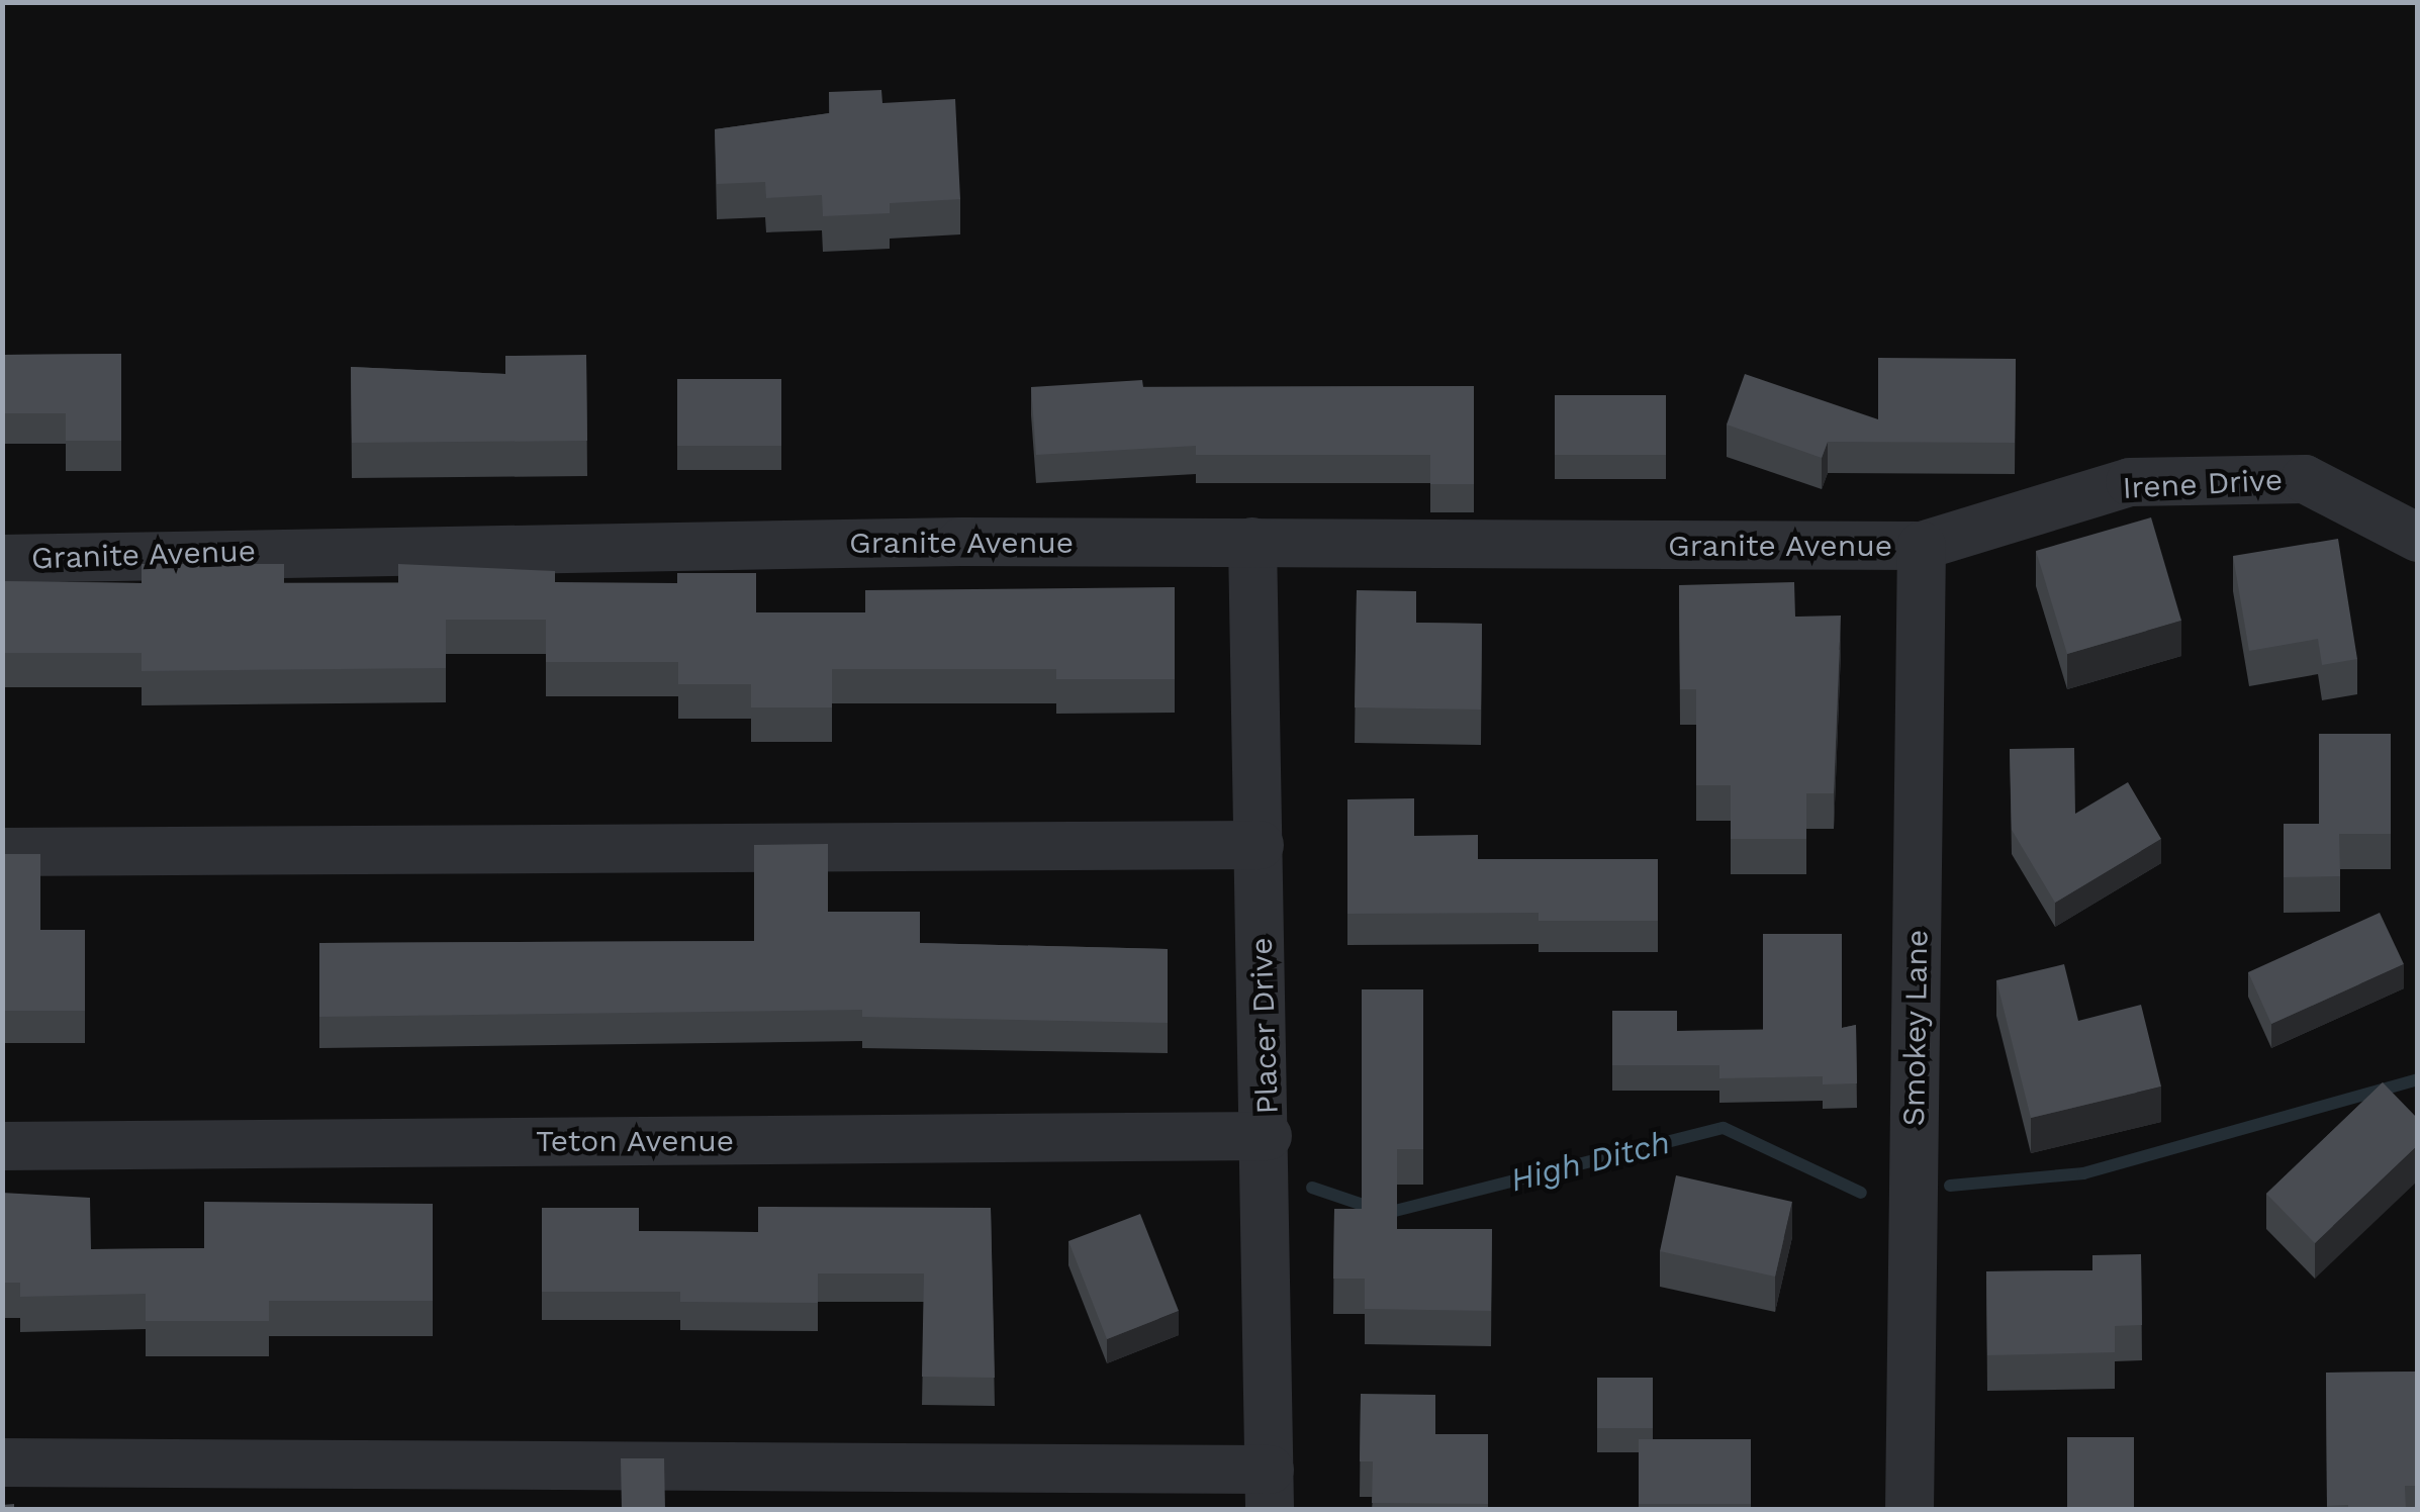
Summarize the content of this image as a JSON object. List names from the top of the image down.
{
  "streets": {
    "street": [
      "Irene Drive",
      "Granite Avenue",
      "Placer Drive",
      "Smokey Lane",
      "Teton Avenue"
    ]
  },
  "crossings": [
    ["Irene Drive", "Granite Avenue"],
    ["Irene Drive", "Smokey Lane"],
    ["Granite Avenue", "Placer Drive"],
    ["Granite Avenue", "Smokey Lane"],
    ["Placer Drive", "Teton Avenue"]
  ],
  "water": ["High Ditch"]
}
